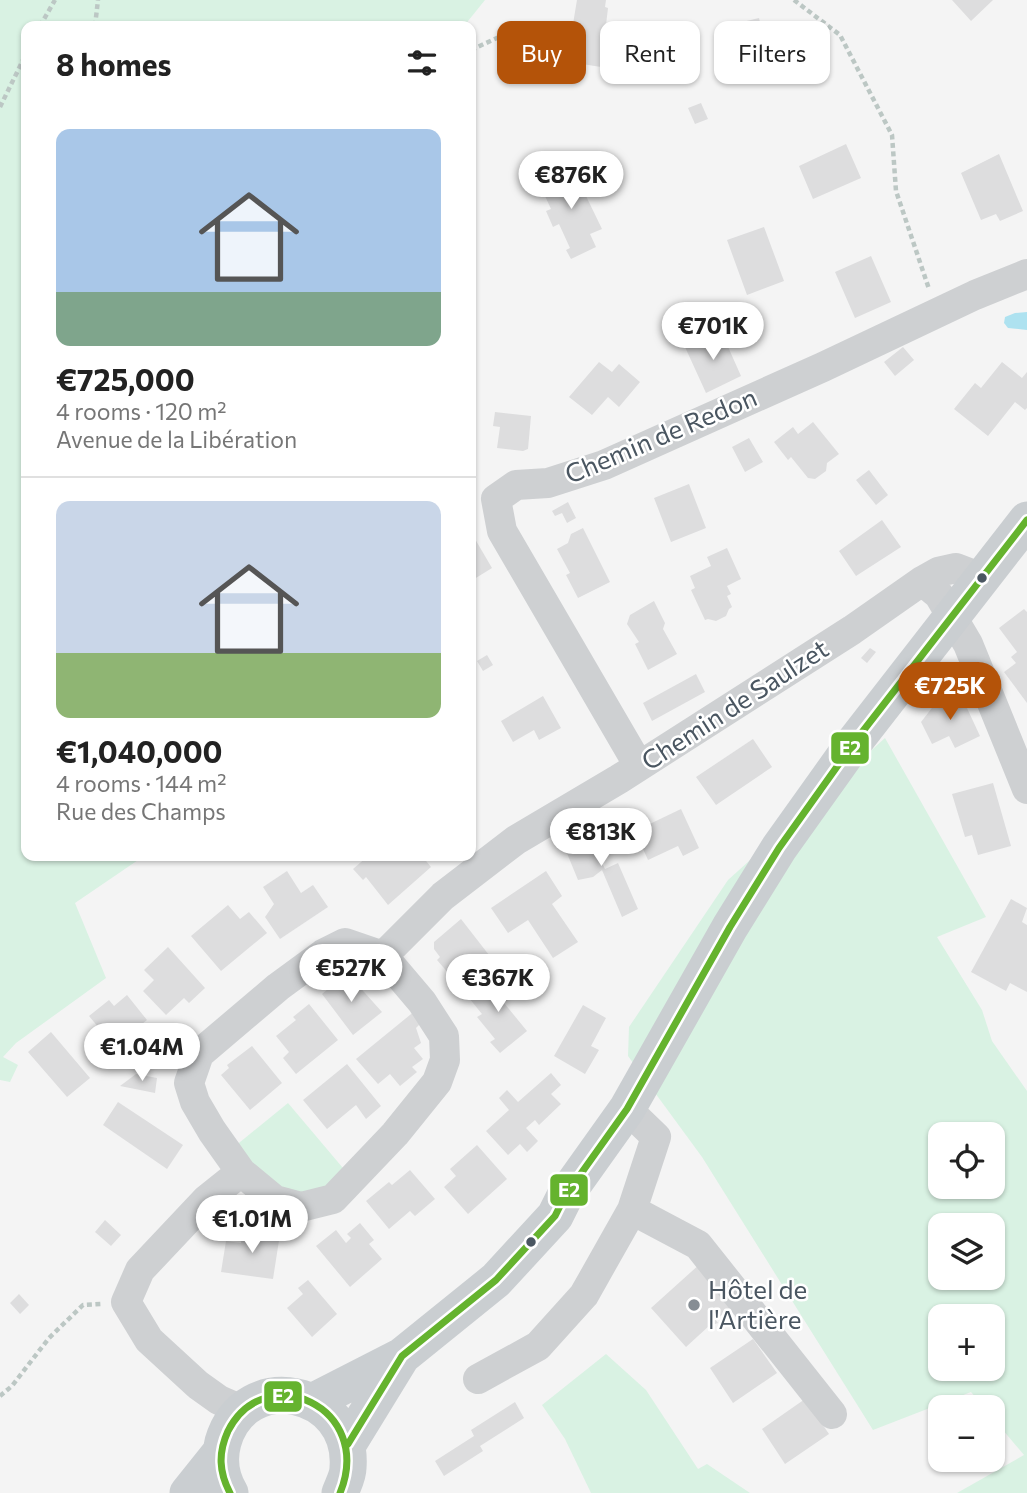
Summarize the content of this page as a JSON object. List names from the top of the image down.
{
  "streets": {
    "street": ["Chemin de Redon", "Chemin de Saulzet"]
  },
  "crossings": [
    ["Chemin de Redon", "Chemin de Saulzet"]
  ],
  "places": ["Hôtel de l'Artière"],
  "lines": ["transit line E2"],
  "page": {
    "chip": ["Buy", "Rent", "Filters"],
    "heading": "8 homes",
    "list": [
      {
        "name": "€725,000",
        "note": "4 rooms · 120 m² · Avenue de la Libération"
      },
      {
        "name": "€1,040,000",
        "note": "4 rooms · 144 m² · Rue des Champs"
      }
    ],
    "price": [
      "€876K",
      "€701K",
      "€725K",
      "€813K",
      "€527K",
      "€367K",
      "€1.04M",
      "€1.01M"
    ],
    "map_buttons": ["+", "−"]
  }
}
